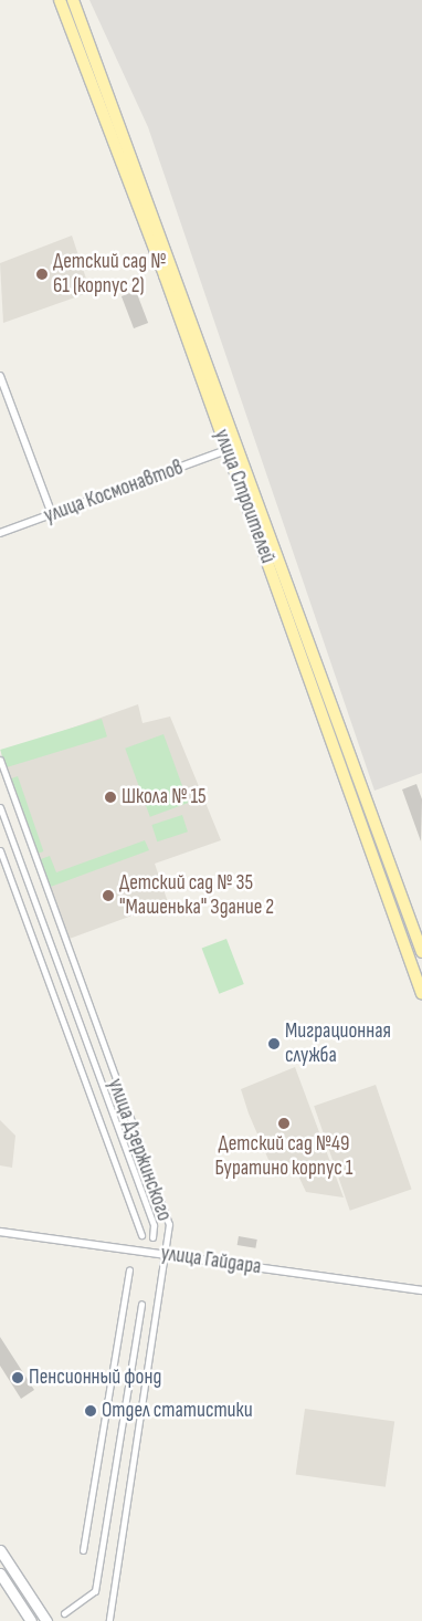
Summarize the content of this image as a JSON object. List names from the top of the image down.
{
  "streets": {
    "main road": ["улица Строителей"],
    "street": ["улица Космонавтов", "улица Дзержинского", "улица Гайдара"]
  },
  "crossings": [
    ["улица Космонавтов", "улица Строителей"],
    ["улица Дзержинского", "улица Гайдара"]
  ],
  "places": [
    "Детский сад № 61 (корпус 2)",
    "Школа № 15",
    "Детский сад № 35 \"Машенька\" Здание 2",
    "Миграционная служба",
    "Детский сад №49 Буратино корпус 1",
    "Пенсионный фонд",
    "Отдел статистики"
  ]
}
